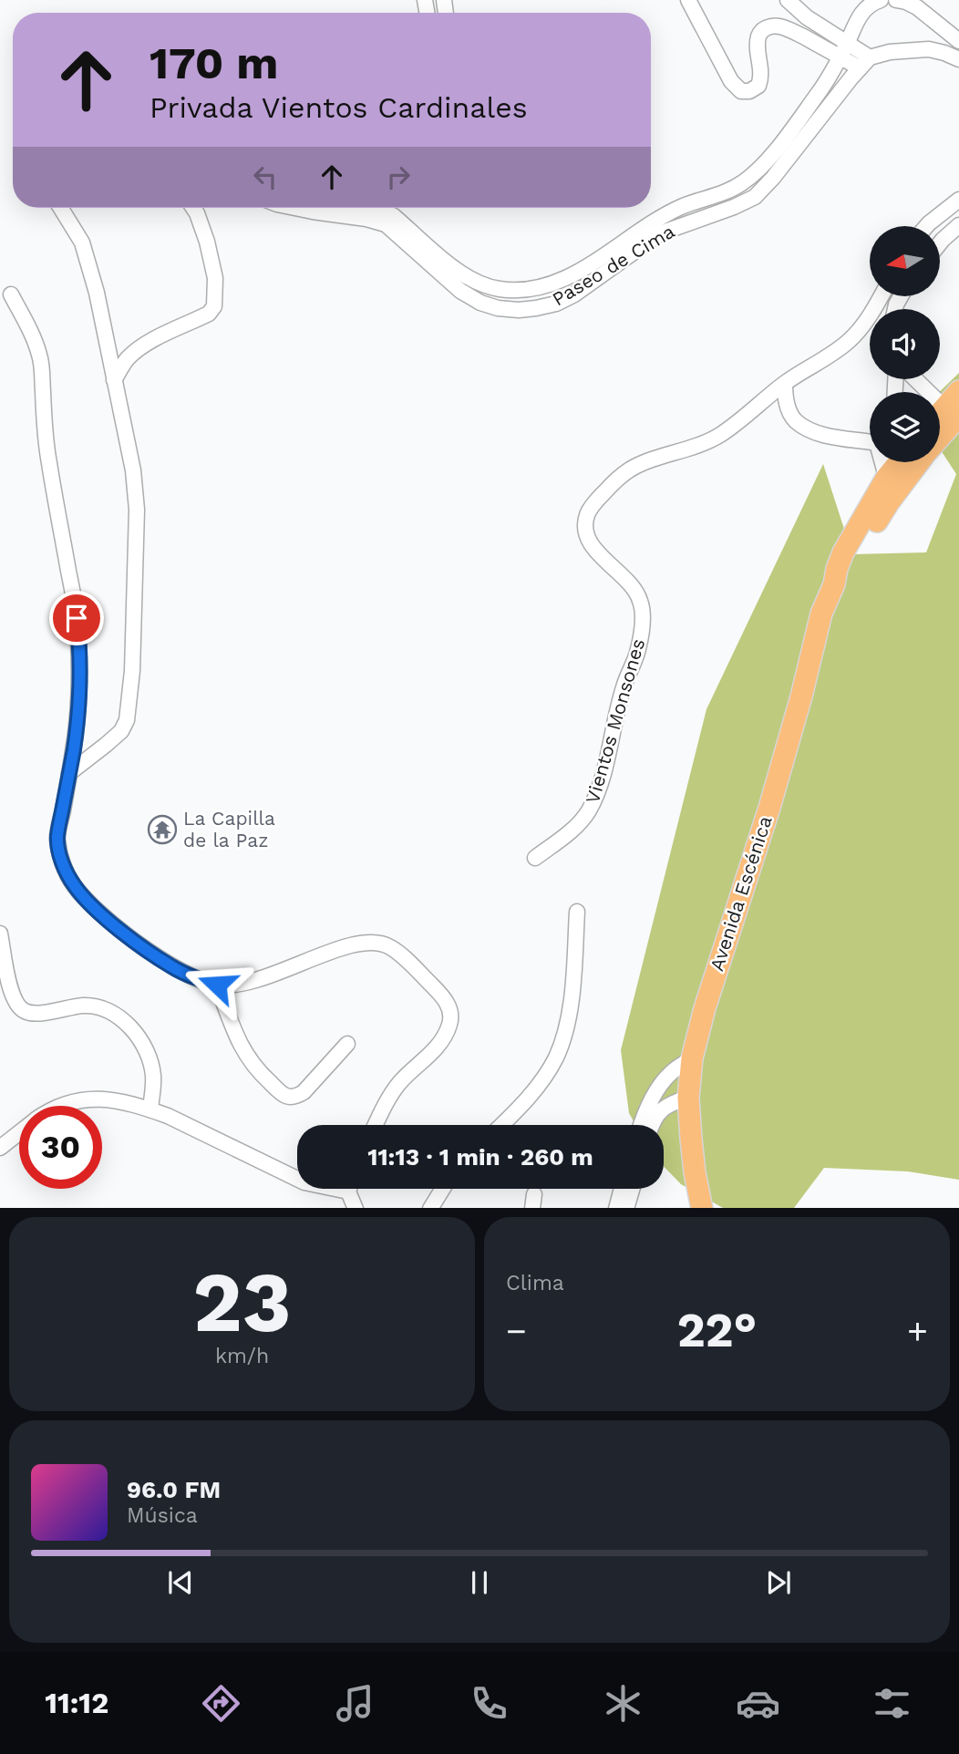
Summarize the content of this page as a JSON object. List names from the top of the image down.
{
  "streets": {
    "main road": ["Avenida Escénica"],
    "street": ["Paseo de Cima", "Vientos Monsones"]
  },
  "places": {
    "temple": ["La Capilla de la Paz"]
  },
  "north": "left",
  "page": {
    "turn": ["170 m", "Privada Vientos Cardinales"],
    "limit": "30",
    "trip": "11:13 · 1 min · 260 m",
    "tile": [
      ["23", "km/h"],
      "Clima"
    ],
    "heat": ["−", "22°", "+"],
    "song": ["96.0 FM", "Música"],
    "tabs": "11:12"
  }
}
